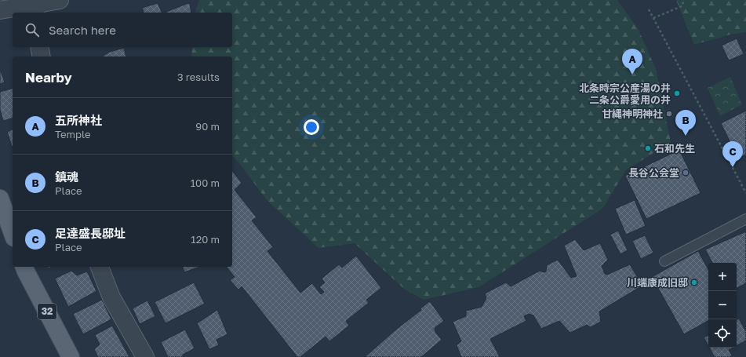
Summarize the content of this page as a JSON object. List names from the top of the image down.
{
  "streets": {
    "main road": ["32"]
  },
  "places": [
    "北条時宗公産湯の井 二条公爵愛用の井",
    "甘縄神明神社",
    "石和先生",
    "長谷公会堂",
    "川端康成旧邸"
  ],
  "page": {
    "search": "Search here",
    "pins": ["A", "B", "C"],
    "heading": ["Nearby", "3 results"],
    "list": [
      {
        "mark": "A",
        "name": "五所神社",
        "note": "Temple",
        "value": "90 m"
      },
      {
        "mark": "B",
        "name": "鎮魂",
        "note": "Place",
        "value": "100 m"
      },
      {
        "mark": "C",
        "name": "足達盛長邸址",
        "note": "Place",
        "value": "120 m"
      }
    ],
    "map_buttons": ["+", "−"]
  }
}
